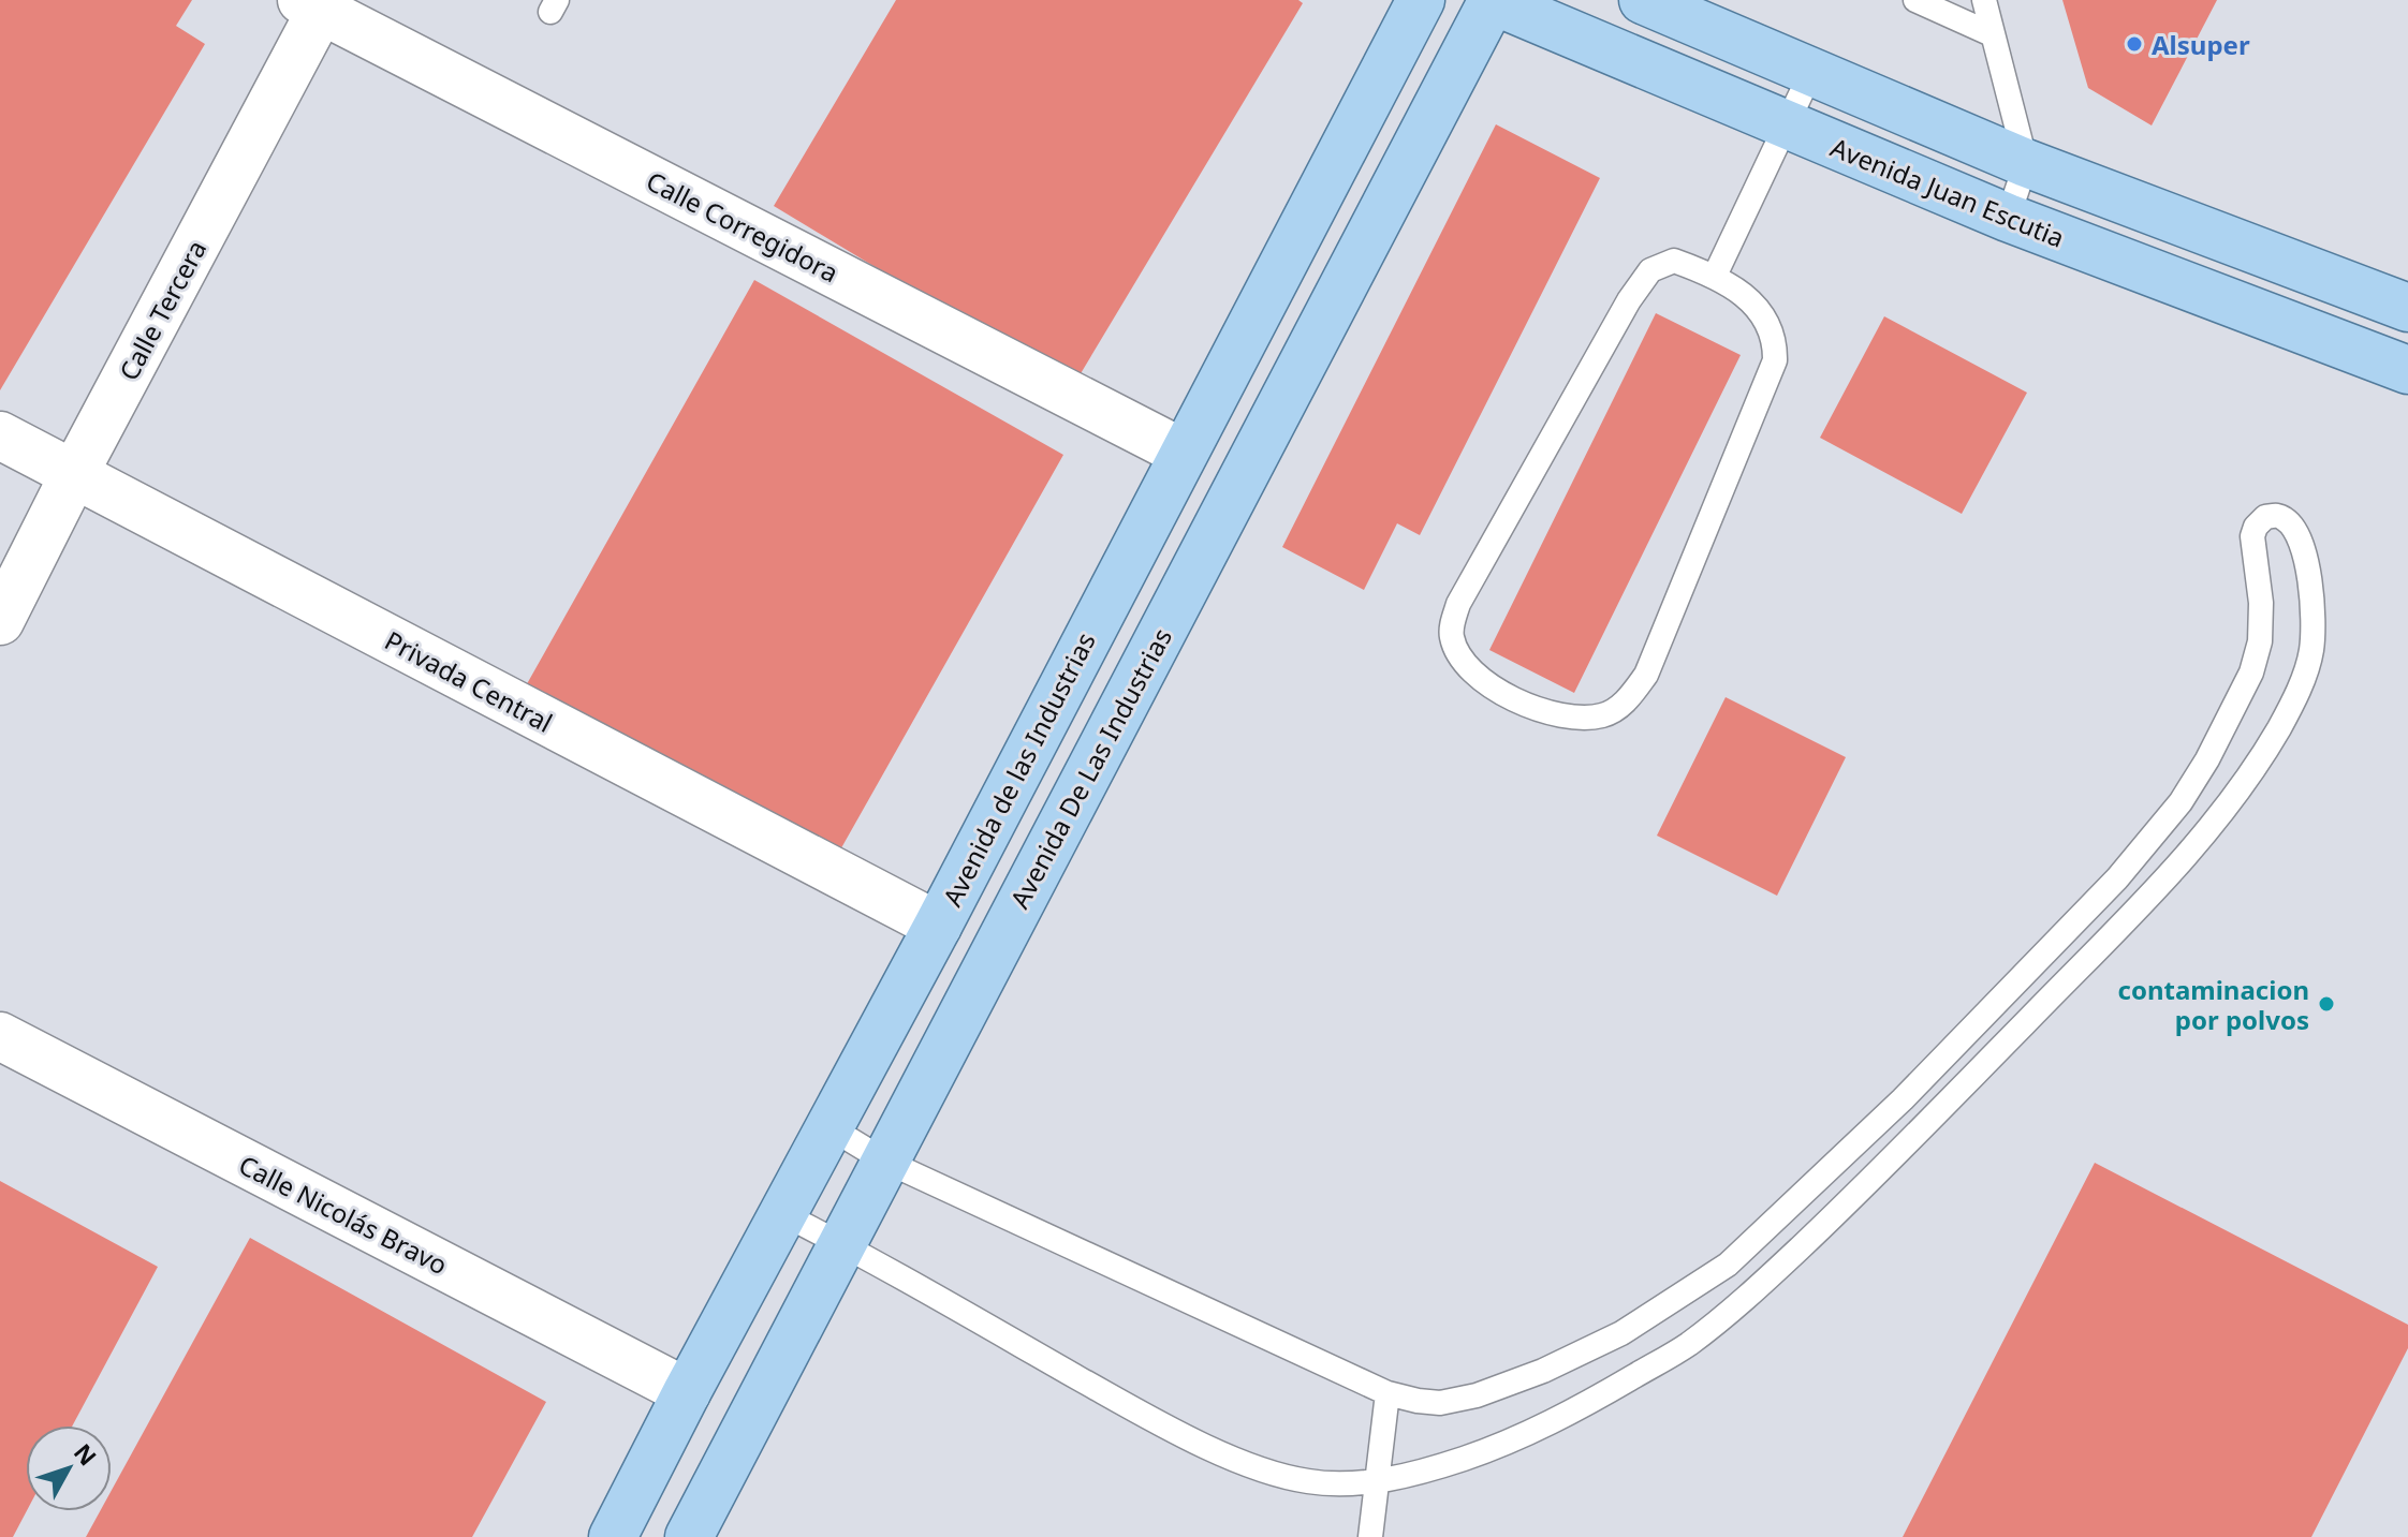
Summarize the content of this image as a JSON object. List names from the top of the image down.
{
  "streets": {
    "main road": ["Avenida Juan Escutia", "Avenida De Las Industrias", "Avenida de las Industrias"],
    "street": [
      "Calle Corregidora",
      "Calle Tercera",
      "Privada Central",
      "Calle Nicolás Bravo"
    ]
  },
  "crossings": [
    ["Avenida Juan Escutia", "Avenida De Las Industrias"],
    ["Calle Corregidora", "Calle Tercera"],
    ["Calle Corregidora", "Avenida de las Industrias"],
    ["Calle Tercera", "Privada Central"],
    ["Privada Central", "Avenida de las Industrias"],
    ["Avenida de las Industrias", "Calle Nicolás Bravo"]
  ],
  "places": ["Alsuper", "contaminacion por polvos"],
  "north": "top right"
}
